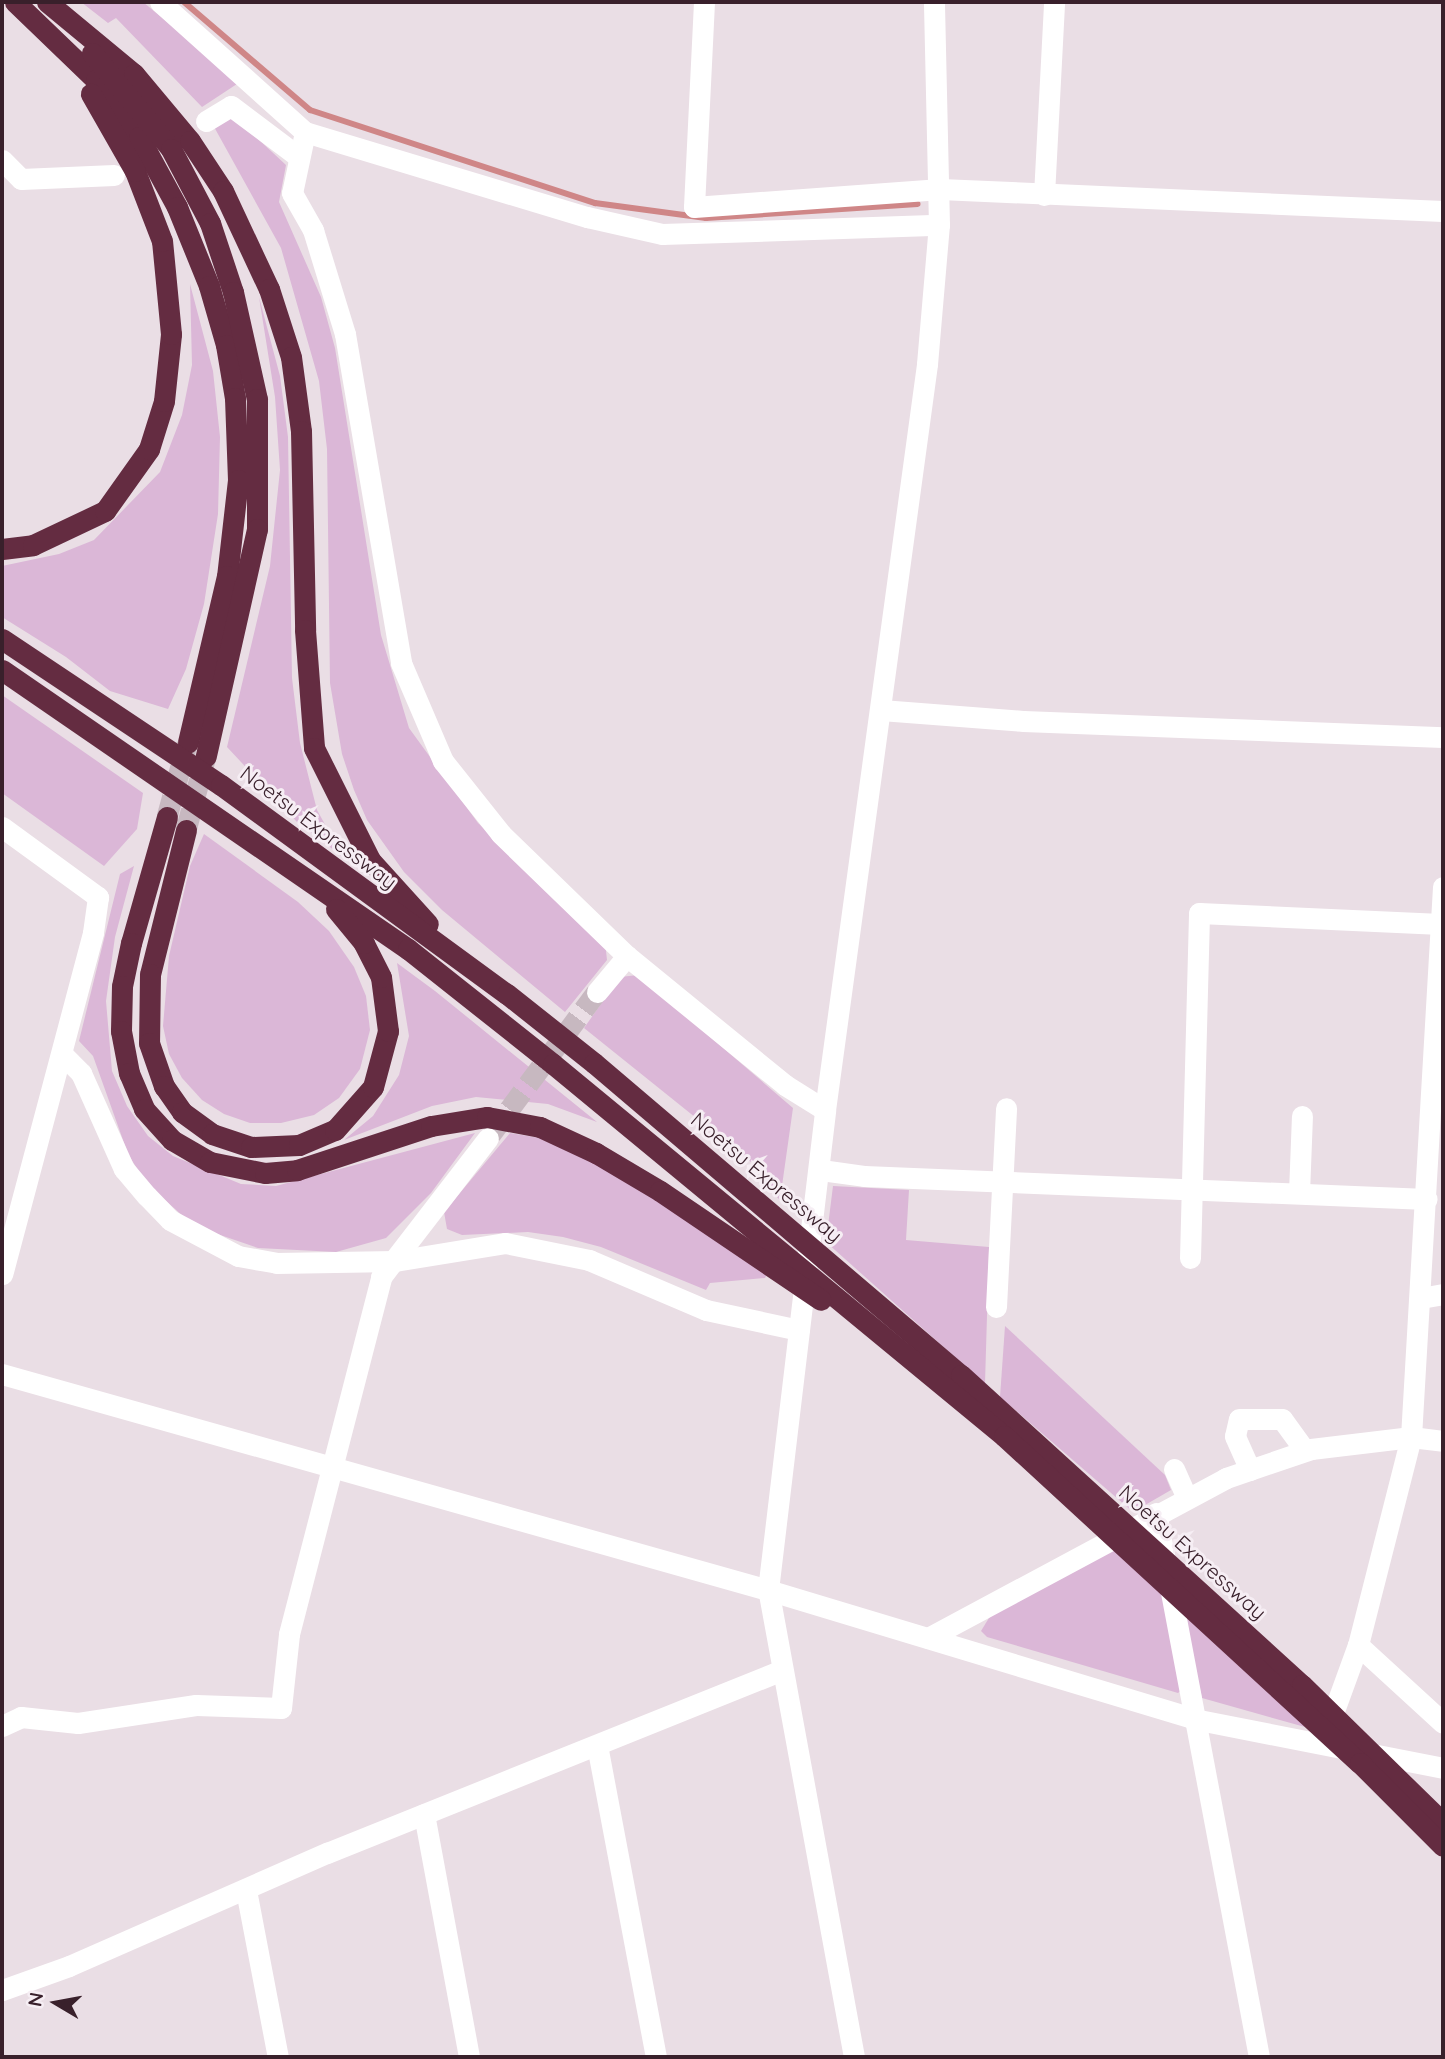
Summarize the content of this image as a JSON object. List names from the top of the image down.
{
  "streets": {
    "highway": ["Noetsu Expressway"]
  },
  "north": "left"
}
